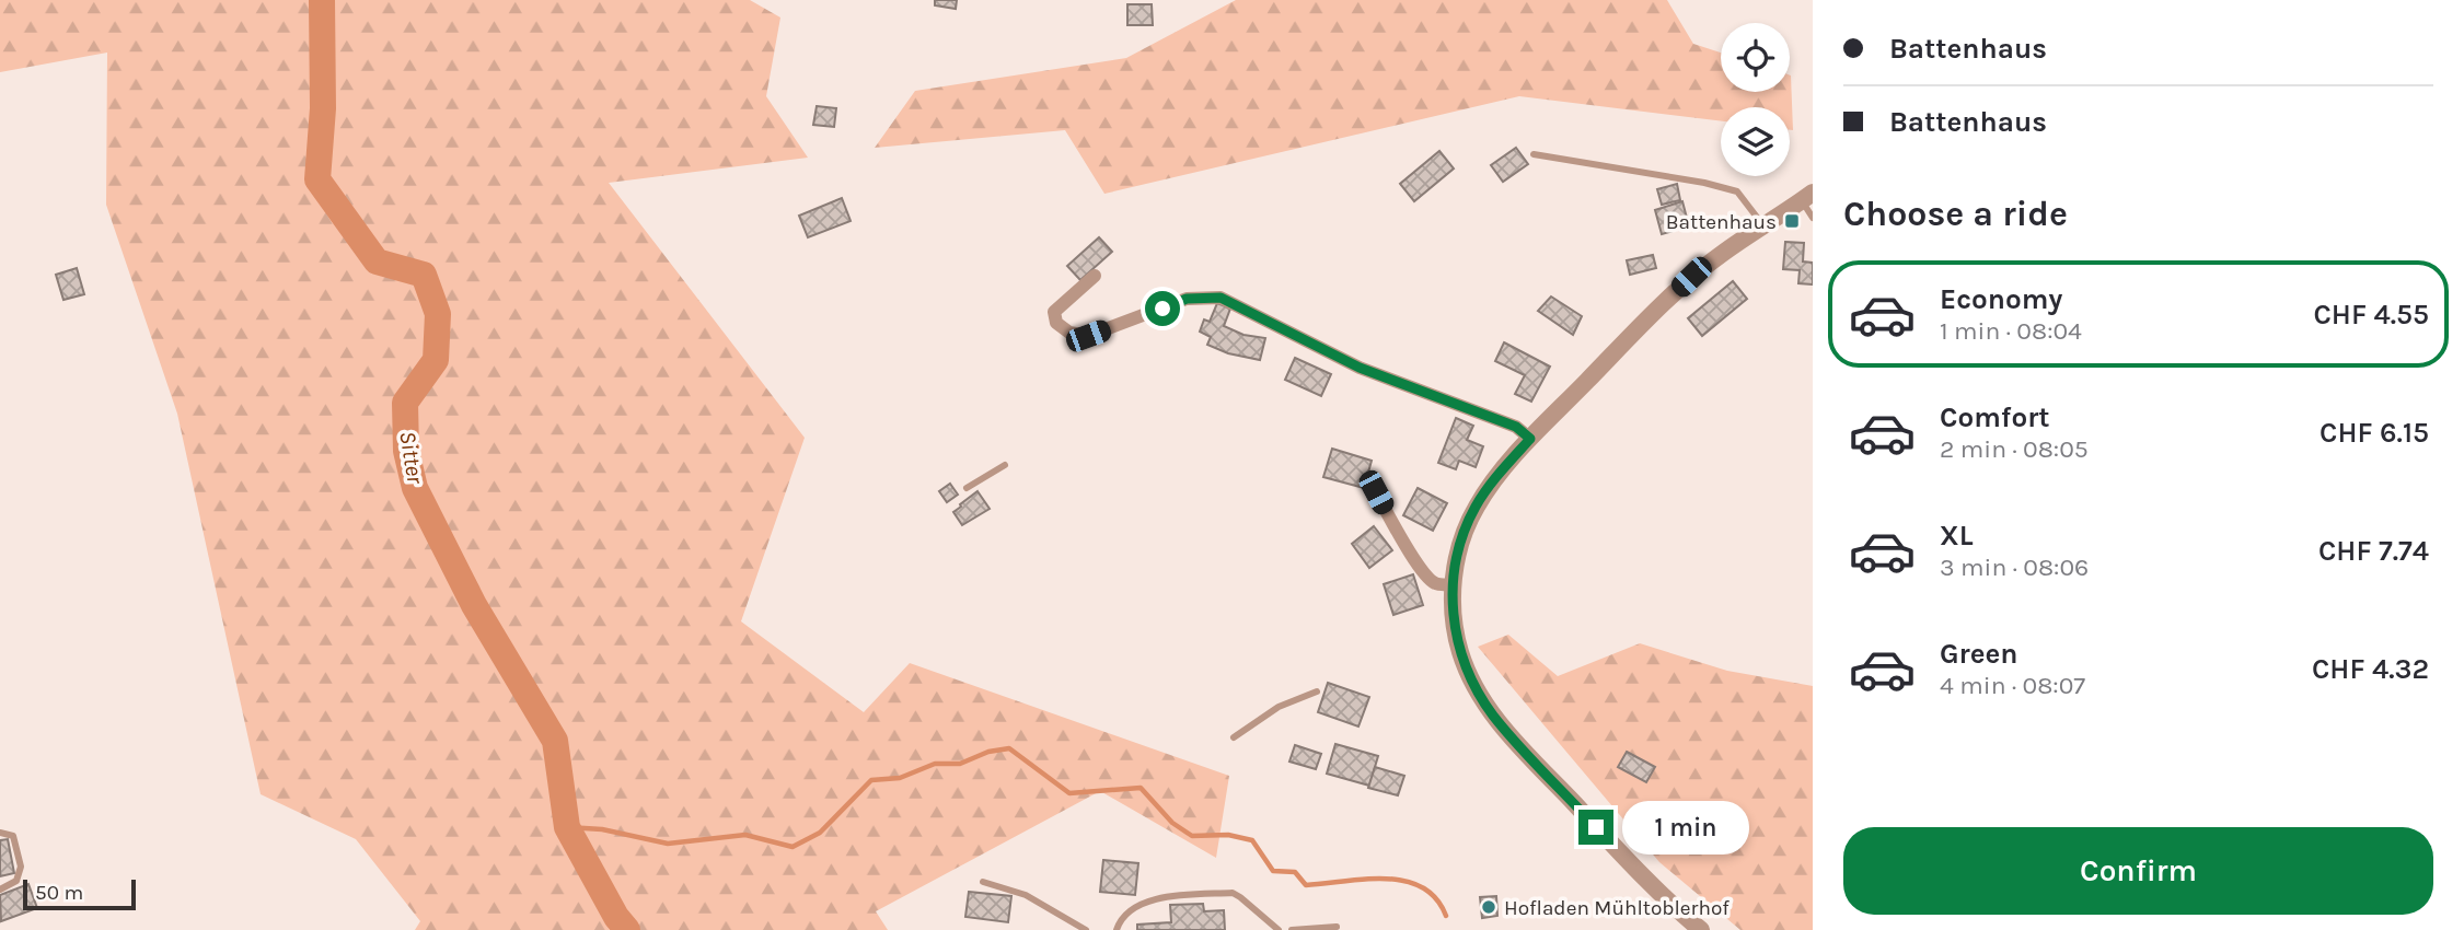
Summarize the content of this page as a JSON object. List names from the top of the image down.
{
  "water": ["Sitter"],
  "places": {
    "transit": ["Battenhaus"],
    "other": ["Hofladen Mühltoblerhof"]
  },
  "scale_bar": "50 m",
  "page": {
    "banner": ["Battenhaus", "Battenhaus"],
    "heading": "Choose a ride",
    "list": [
      {
        "name": "Economy",
        "note": "1 min · 08:04",
        "value": "CHF 4.55"
      },
      {
        "name": "Comfort",
        "note": "2 min · 08:05",
        "value": "CHF 6.15"
      },
      {
        "name": "XL",
        "note": "3 min · 08:06",
        "value": "CHF 7.74"
      },
      {
        "name": "Green",
        "note": "4 min · 08:07",
        "value": "CHF 4.32"
      }
    ],
    "bubble": "1 min",
    "buttons": "Confirm",
    "scale": "50 m"
  }
}
